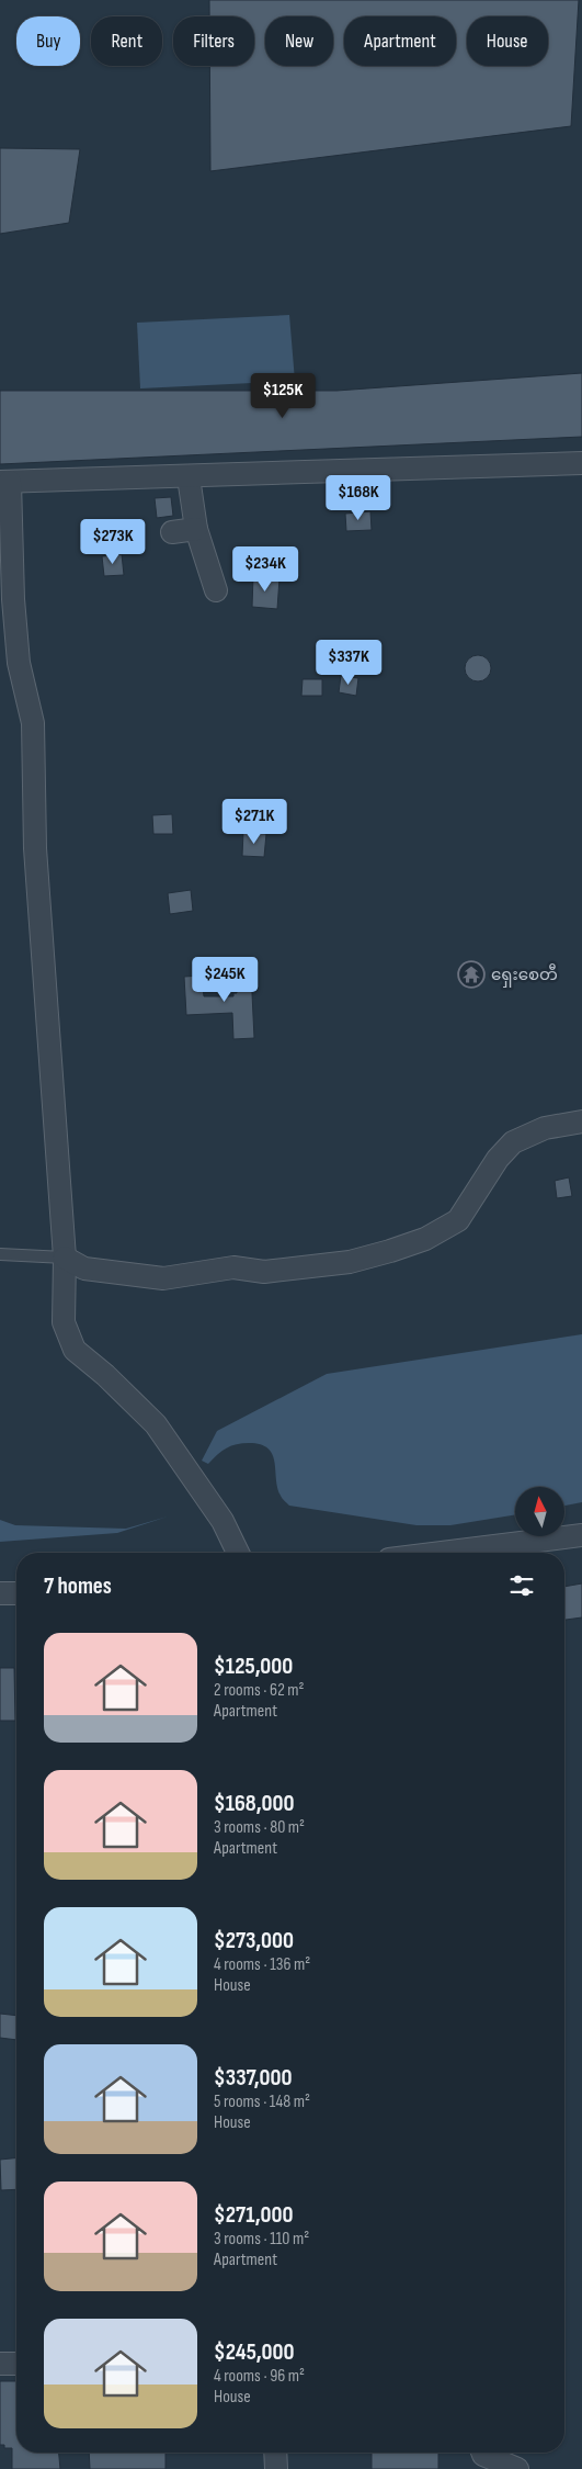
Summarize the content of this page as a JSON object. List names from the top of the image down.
{
  "places": {
    "temple": ["ရှေးစေတီ"]
  },
  "north": "top",
  "page": {
    "chip": [
      "Buy",
      "Rent",
      "Filters",
      "New",
      "Apartment",
      "House"
    ],
    "price": [
      "$125K",
      "$168K",
      "$273K",
      "$234K",
      "$337K",
      "$271K",
      "$245K"
    ],
    "heading": "7 homes",
    "list": [
      {
        "name": "$125,000",
        "note": "2 rooms · 62 m² · Apartment"
      },
      {
        "name": "$168,000",
        "note": "3 rooms · 80 m² · Apartment"
      },
      {
        "name": "$273,000",
        "note": "4 rooms · 136 m² · House"
      },
      {
        "name": "$337,000",
        "note": "5 rooms · 148 m² · House"
      },
      {
        "name": "$271,000",
        "note": "3 rooms · 110 m² · Apartment"
      },
      {
        "name": "$245,000",
        "note": "4 rooms · 96 m² · House"
      }
    ]
  }
}
